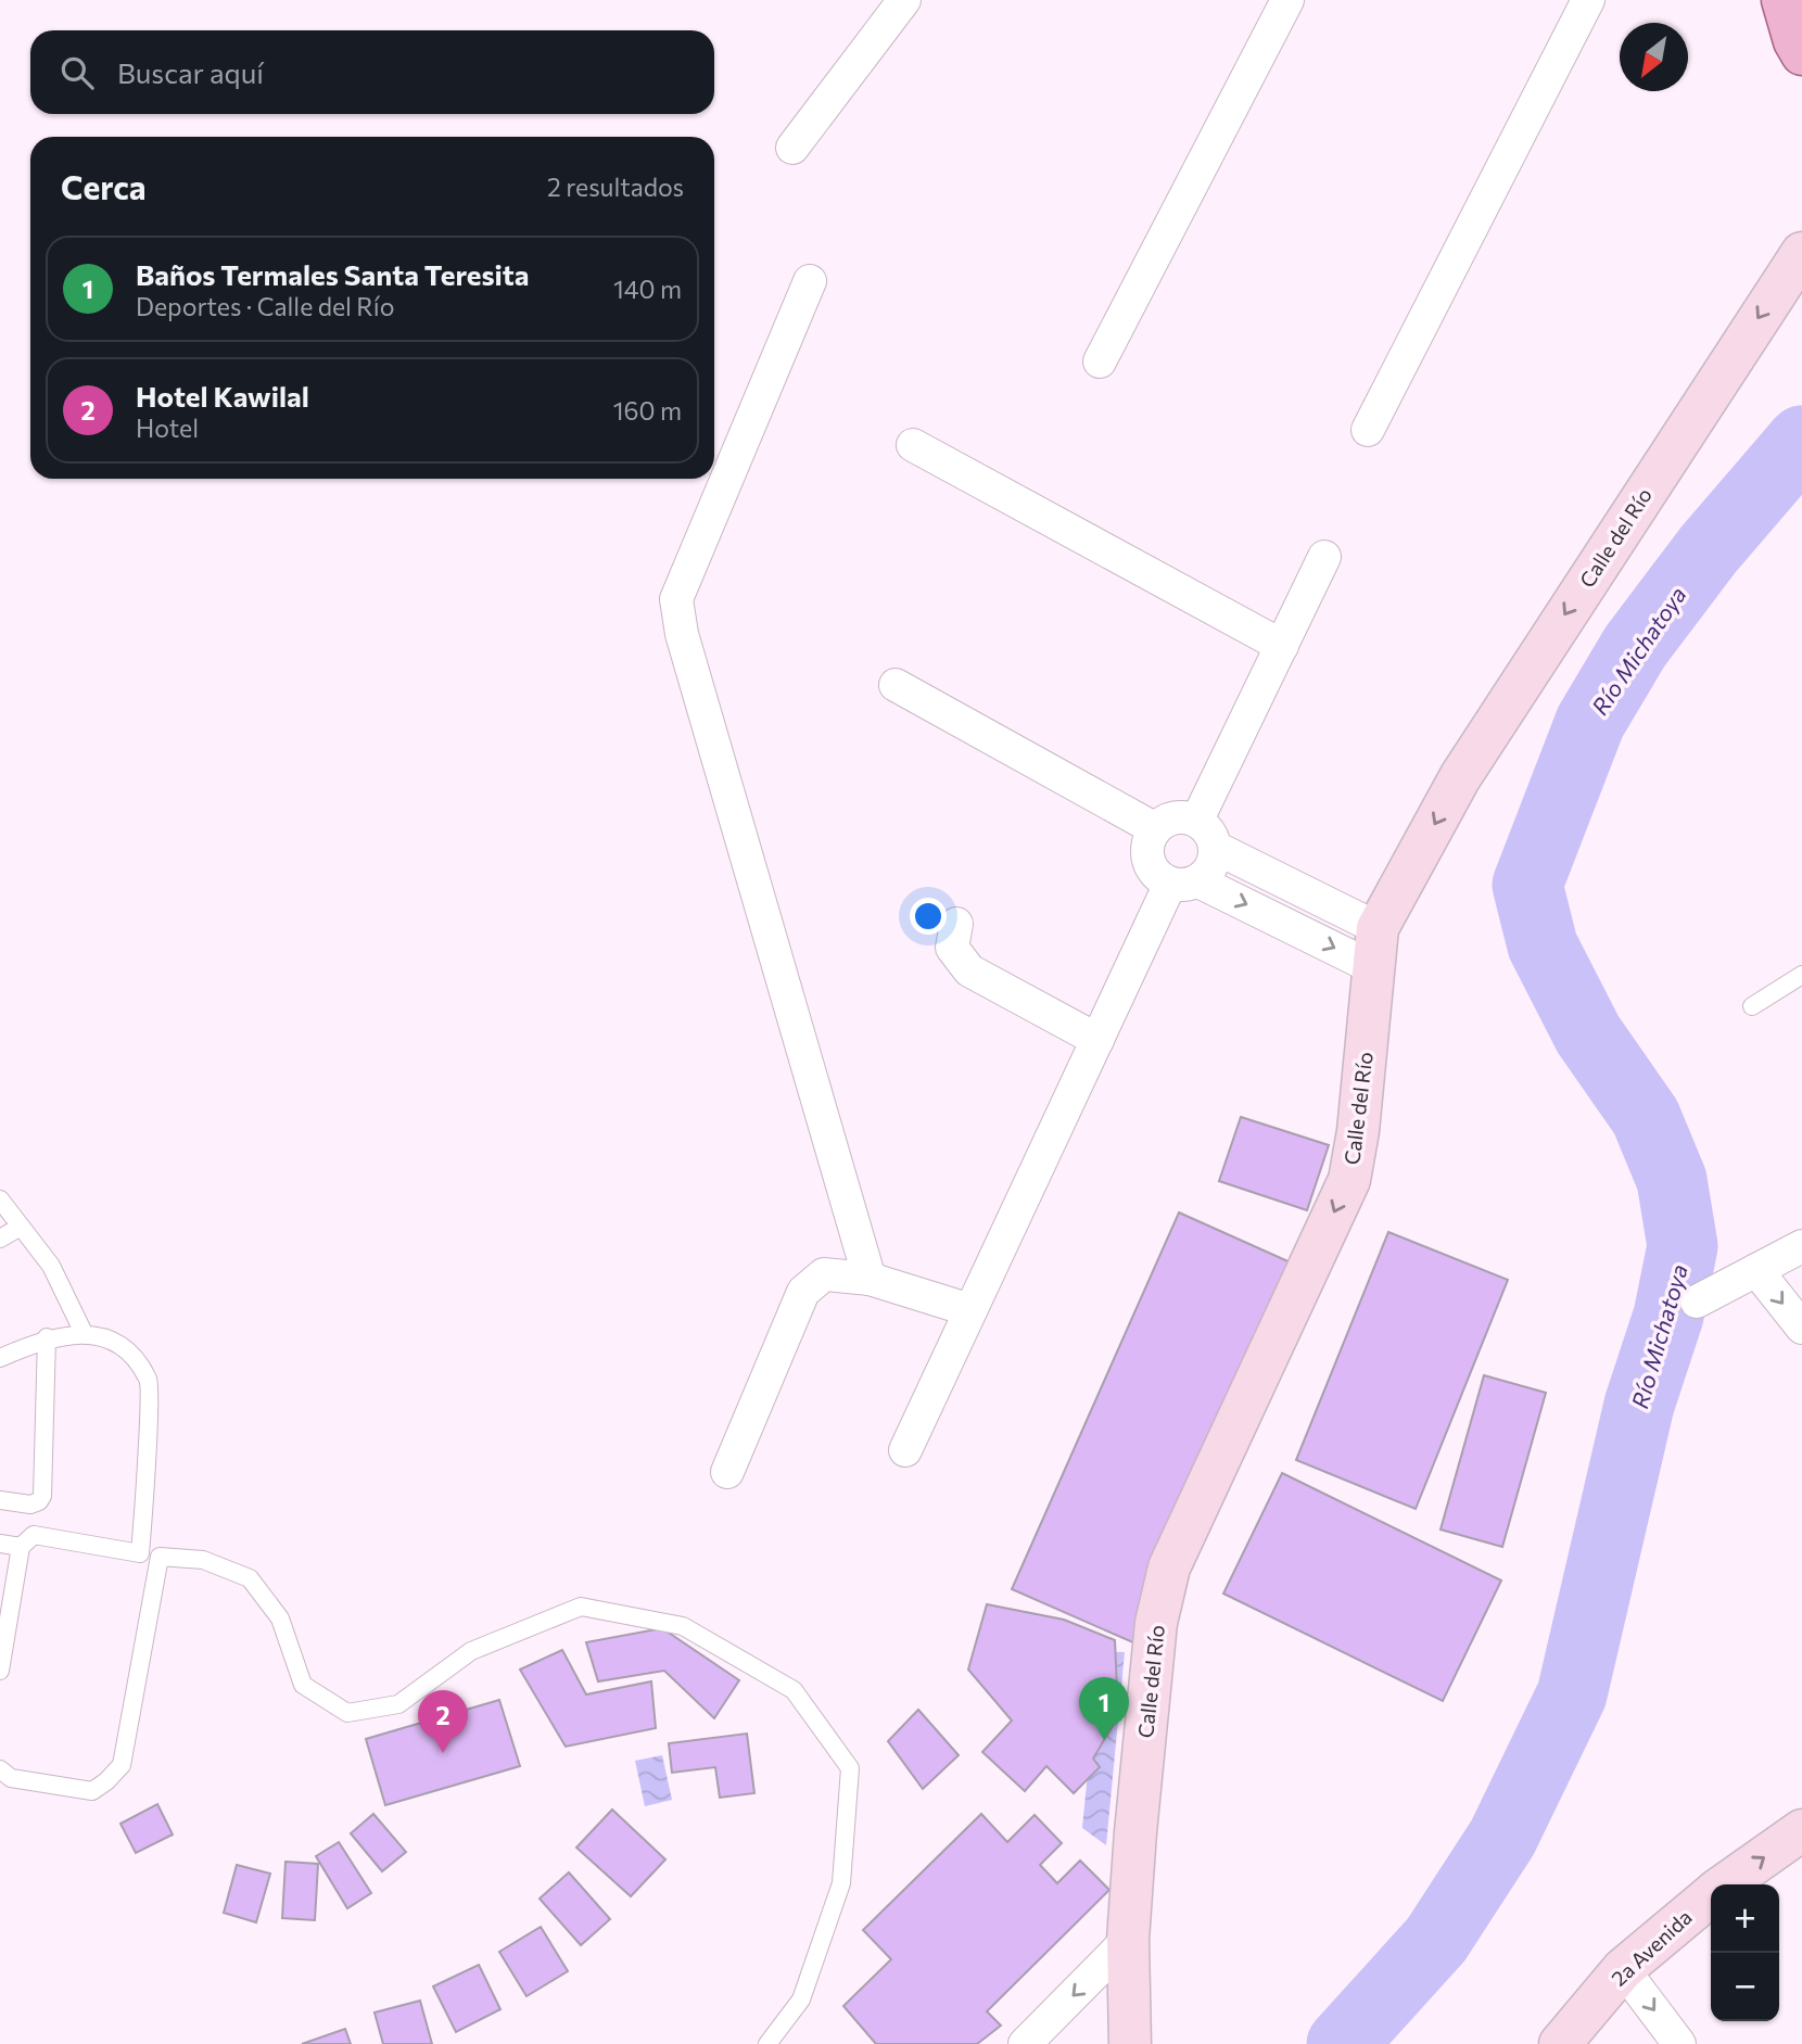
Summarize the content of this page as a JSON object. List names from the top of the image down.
{
  "streets": {
    "main road": ["Calle del Río", "2a Avenida"]
  },
  "one_way": ["Calle del Río"],
  "water": ["Río Michatoya"],
  "north": "bottom left",
  "page": {
    "search": "Buscar aquí",
    "heading": ["Cerca", "2 resultados"],
    "list": [
      {
        "mark": "1",
        "name": "Baños Termales Santa Teresita",
        "note": "Deportes · Calle del Río",
        "value": "140 m"
      },
      {
        "mark": "2",
        "name": "Hotel Kawilal",
        "note": "Hotel",
        "value": "160 m"
      }
    ],
    "pins": ["1", "2"],
    "map_buttons": ["+", "−"]
  }
}
